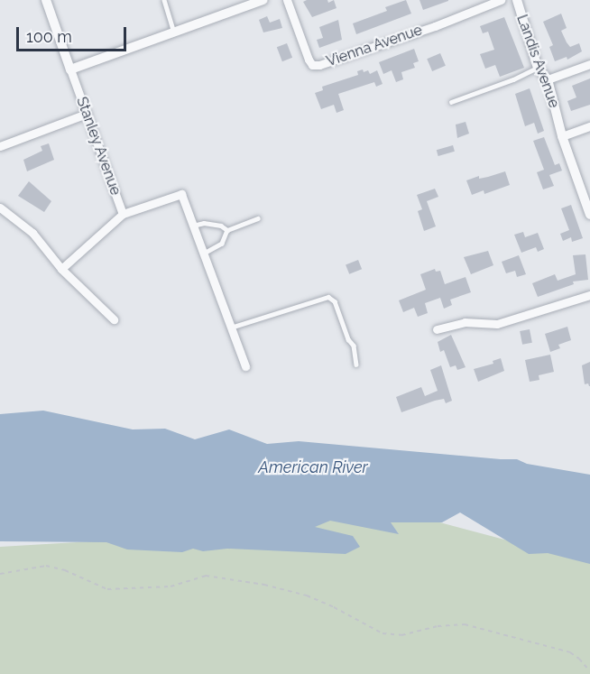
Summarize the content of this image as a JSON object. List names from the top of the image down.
{
  "streets": {
    "street": ["Vienna Avenue", "Landis Avenue", "Stanley Avenue"]
  },
  "water": ["American River"],
  "scale_bar": "100 m"
}
